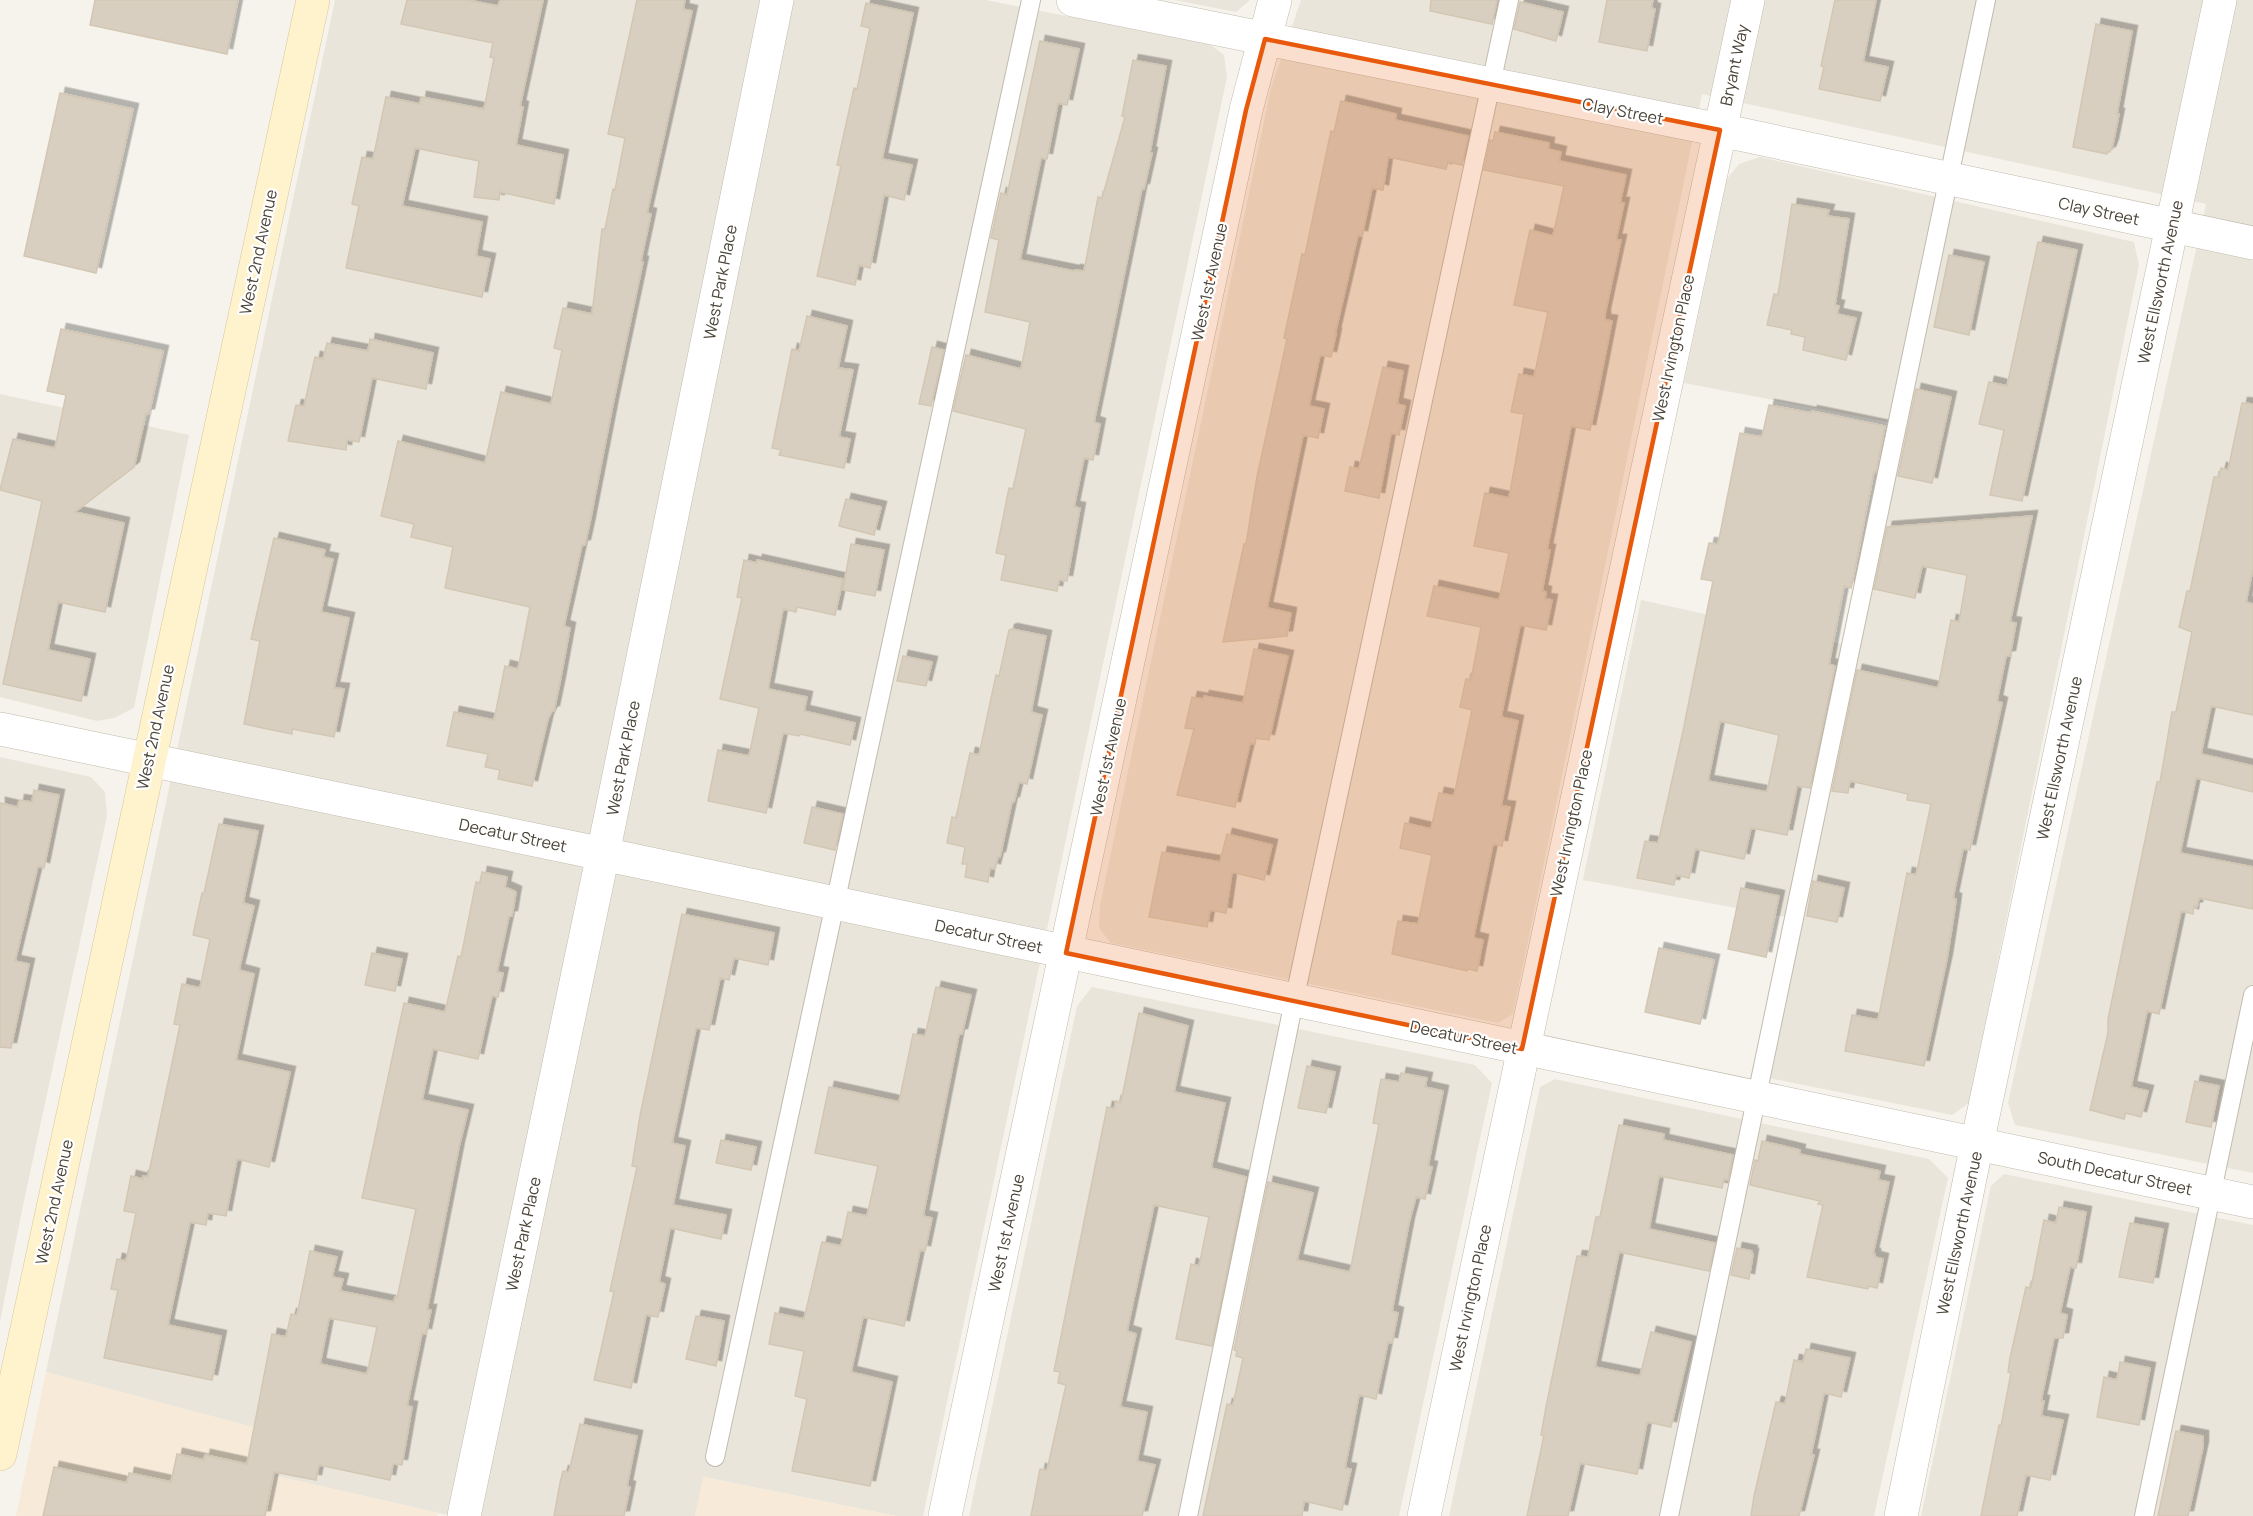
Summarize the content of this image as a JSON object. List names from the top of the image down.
{
  "streets": {
    "street": [
      "Bryant Way",
      "Clay Street",
      "West 2nd Avenue",
      "West Park Place",
      "West 1st Avenue",
      "West Ellsworth Avenue",
      "West Irvington Place",
      "Decatur Street",
      "South Decatur Street"
    ]
  },
  "crossings": [
    ["Bryant Way", "Clay Street"],
    ["Bryant Way", "West Irvington Place"],
    ["Clay Street", "West 1st Avenue"],
    ["Clay Street", "West Ellsworth Avenue"],
    ["Clay Street", "West Irvington Place"],
    ["West 2nd Avenue", "Decatur Street"],
    ["West Park Place", "Decatur Street"],
    ["West 1st Avenue", "Decatur Street"],
    ["West Ellsworth Avenue", "Decatur Street"],
    ["West Ellsworth Avenue", "South Decatur Street"],
    ["West Irvington Place", "Decatur Street"],
    ["Decatur Street", "South Decatur Street"]
  ]
}
